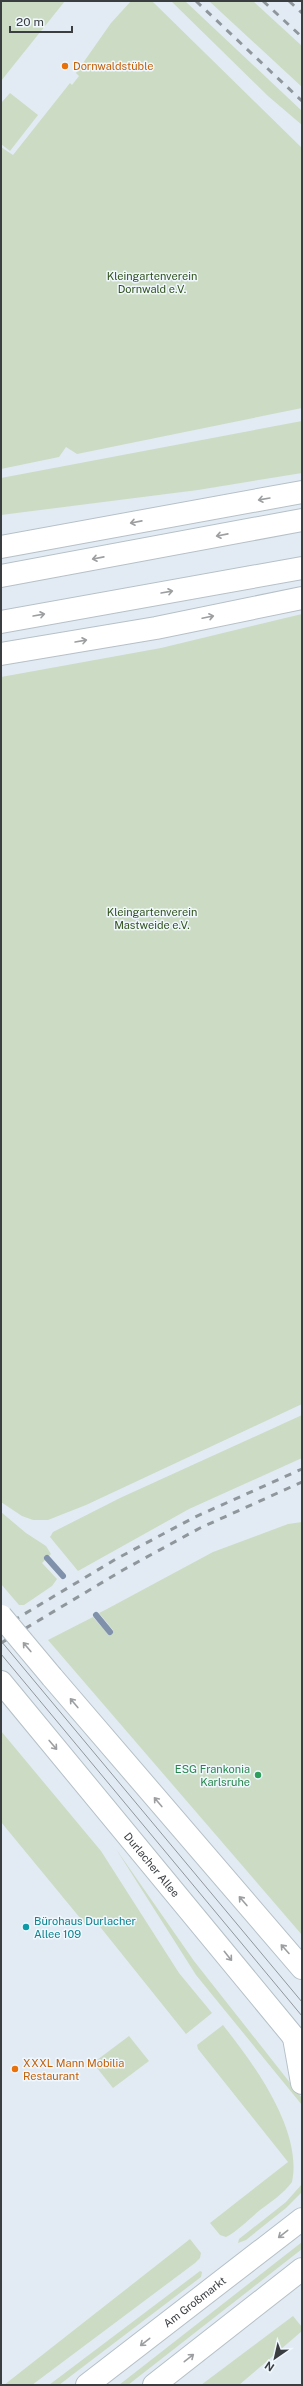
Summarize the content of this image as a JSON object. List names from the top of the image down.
{
  "streets": {
    "main road": ["Durlacher Allee", "Am Großmarkt"]
  },
  "parks": ["Kleingartenverein Dornwald e.V.", "Kleingartenverein Mastweide e.V."],
  "places": [
    "Dornwaldstüble",
    "ESG Frankonia Karlsruhe",
    "Bürohaus Durlacher Allee 109",
    "XXXL Mann Mobilia Restaurant"
  ],
  "scale_bar": "20 m",
  "north": "bottom left"
}
